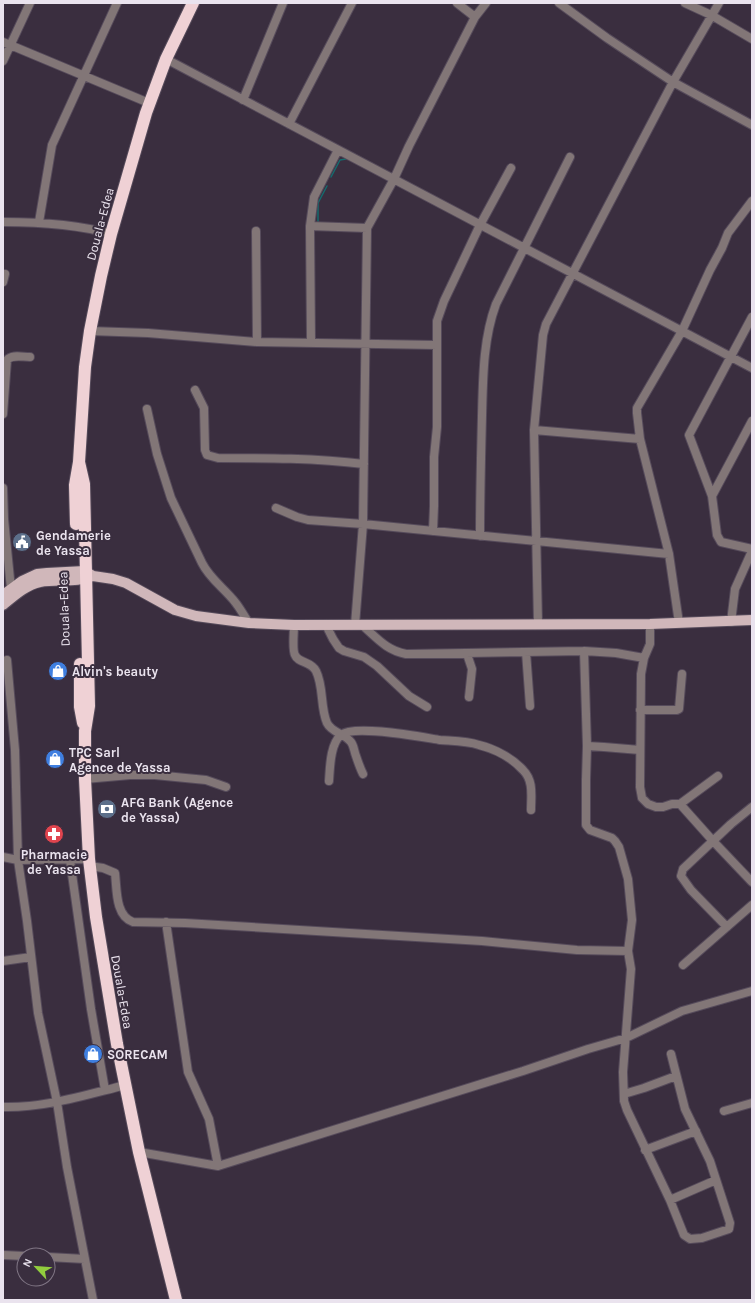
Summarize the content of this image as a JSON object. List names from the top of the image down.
{
  "streets": {
    "highway": ["Douala-Edea"]
  },
  "places": {
    "public building": ["Gendamerie de Yassa"],
    "shop": ["Alvin's beauty", "TPC Sarl Agence de Yassa", "SORECAM"],
    "bank": ["AFG Bank (Agence de Yassa)"],
    "pharmacy": ["Pharmacie de Yassa"]
  },
  "north": "top left"
}
